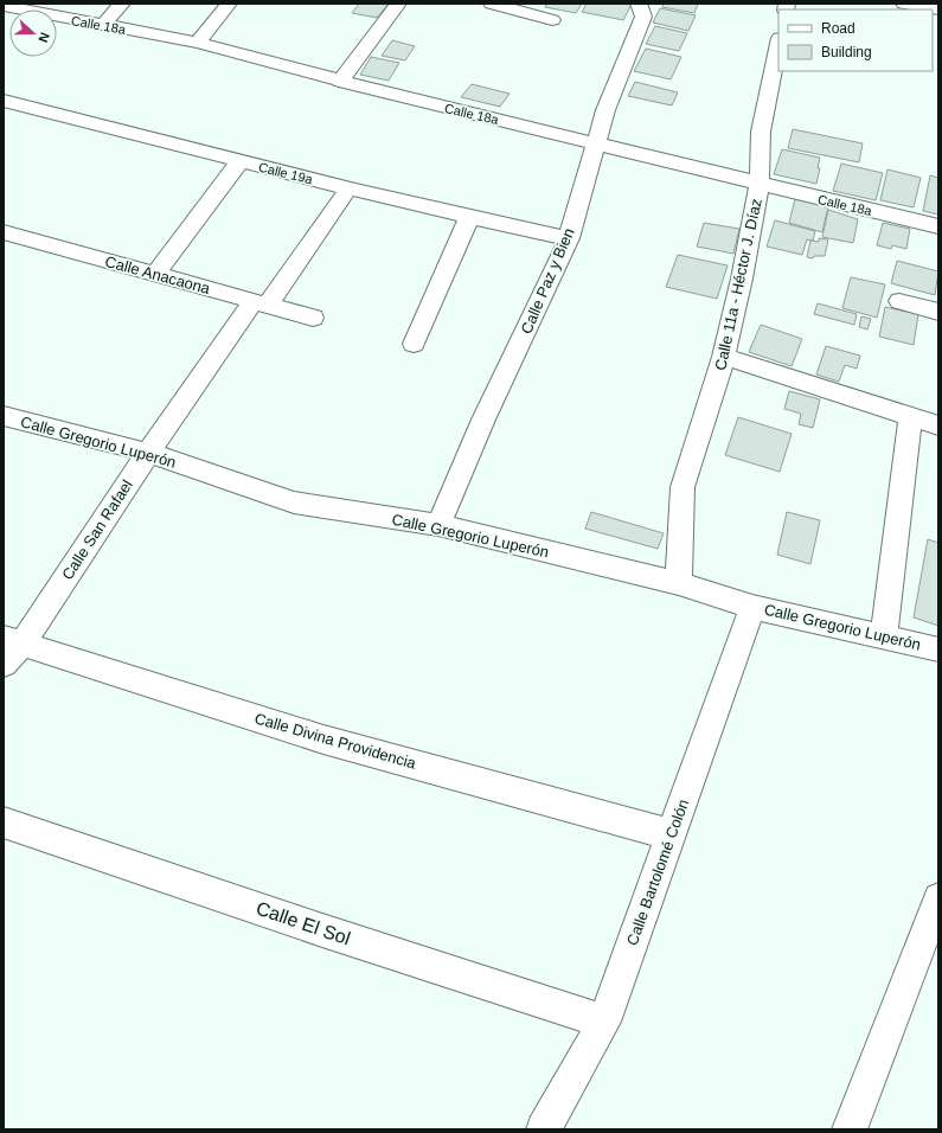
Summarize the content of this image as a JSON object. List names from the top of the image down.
{
  "streets": {
    "street": [
      "Calle 18a",
      "Calle 19a",
      "Calle Anacaona",
      "Calle Paz y Bien",
      "Calle 11a - Héctor J. Díaz",
      "Calle Gregorio Luperón",
      "Calle San Rafael",
      "Calle Divina Providencia",
      "Calle Bartolomé Colón",
      "Calle El Sol"
    ]
  },
  "crossings": [
    ["Calle 18a", "Calle Paz y Bien"],
    ["Calle 18a", "Calle 11a - Héctor J. Díaz"],
    ["Calle 19a", "Calle Paz y Bien"],
    ["Calle 19a", "Calle San Rafael"],
    ["Calle Anacaona", "Calle San Rafael"],
    ["Calle Paz y Bien", "Calle Gregorio Luperón"],
    ["Calle 11a - Héctor J. Díaz", "Calle Gregorio Luperón"],
    ["Calle Gregorio Luperón", "Calle San Rafael"],
    ["Calle Gregorio Luperón", "Calle Bartolomé Colón"],
    ["Calle San Rafael", "Calle Divina Providencia"],
    ["Calle Divina Providencia", "Calle Bartolomé Colón"],
    ["Calle Bartolomé Colón", "Calle El Sol"]
  ],
  "legend": ["Road", "Building"],
  "north": "right"
}
